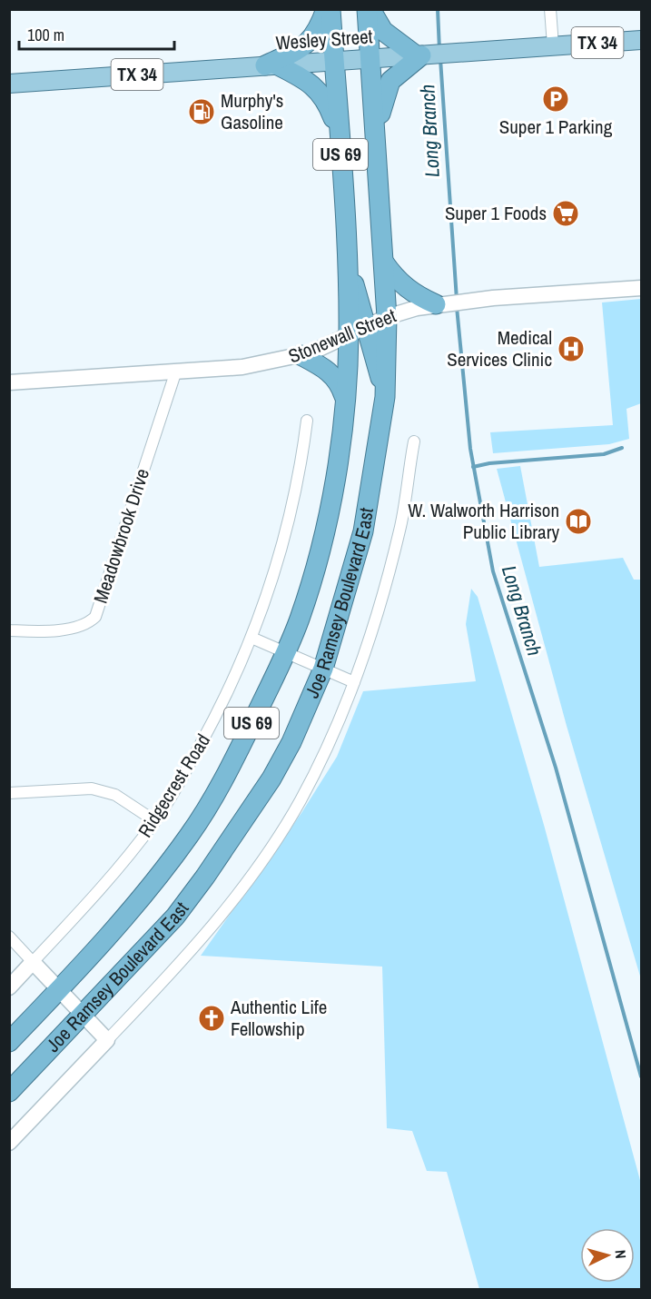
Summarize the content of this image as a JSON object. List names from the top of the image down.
{
  "streets": {
    "highway": ["US 69", "Joe Ramsey Boulevard East"],
    "main road": ["Wesley Street", "TX 34"],
    "street": ["Stonewall Street", "Meadowbrook Drive", "Ridgecrest Road"]
  },
  "crossings": [
    ["Wesley Street", "Joe Ramsey Boulevard East"],
    ["Stonewall Street", "Meadowbrook Drive"],
    ["Stonewall Street", "Joe Ramsey Boulevard East"]
  ],
  "water": ["Long Branch"],
  "places": {
    "parking": ["Super 1 Parking"],
    "fuel station": ["Murphy's Gasoline"],
    "supermarket": ["Super 1 Foods"],
    "hospital": ["Medical Services Clinic"],
    "library": ["W. Walworth Harrison Public Library"],
    "church": ["Authentic Life Fellowship"]
  },
  "scale_bar": "100 m",
  "north": "right"
}
